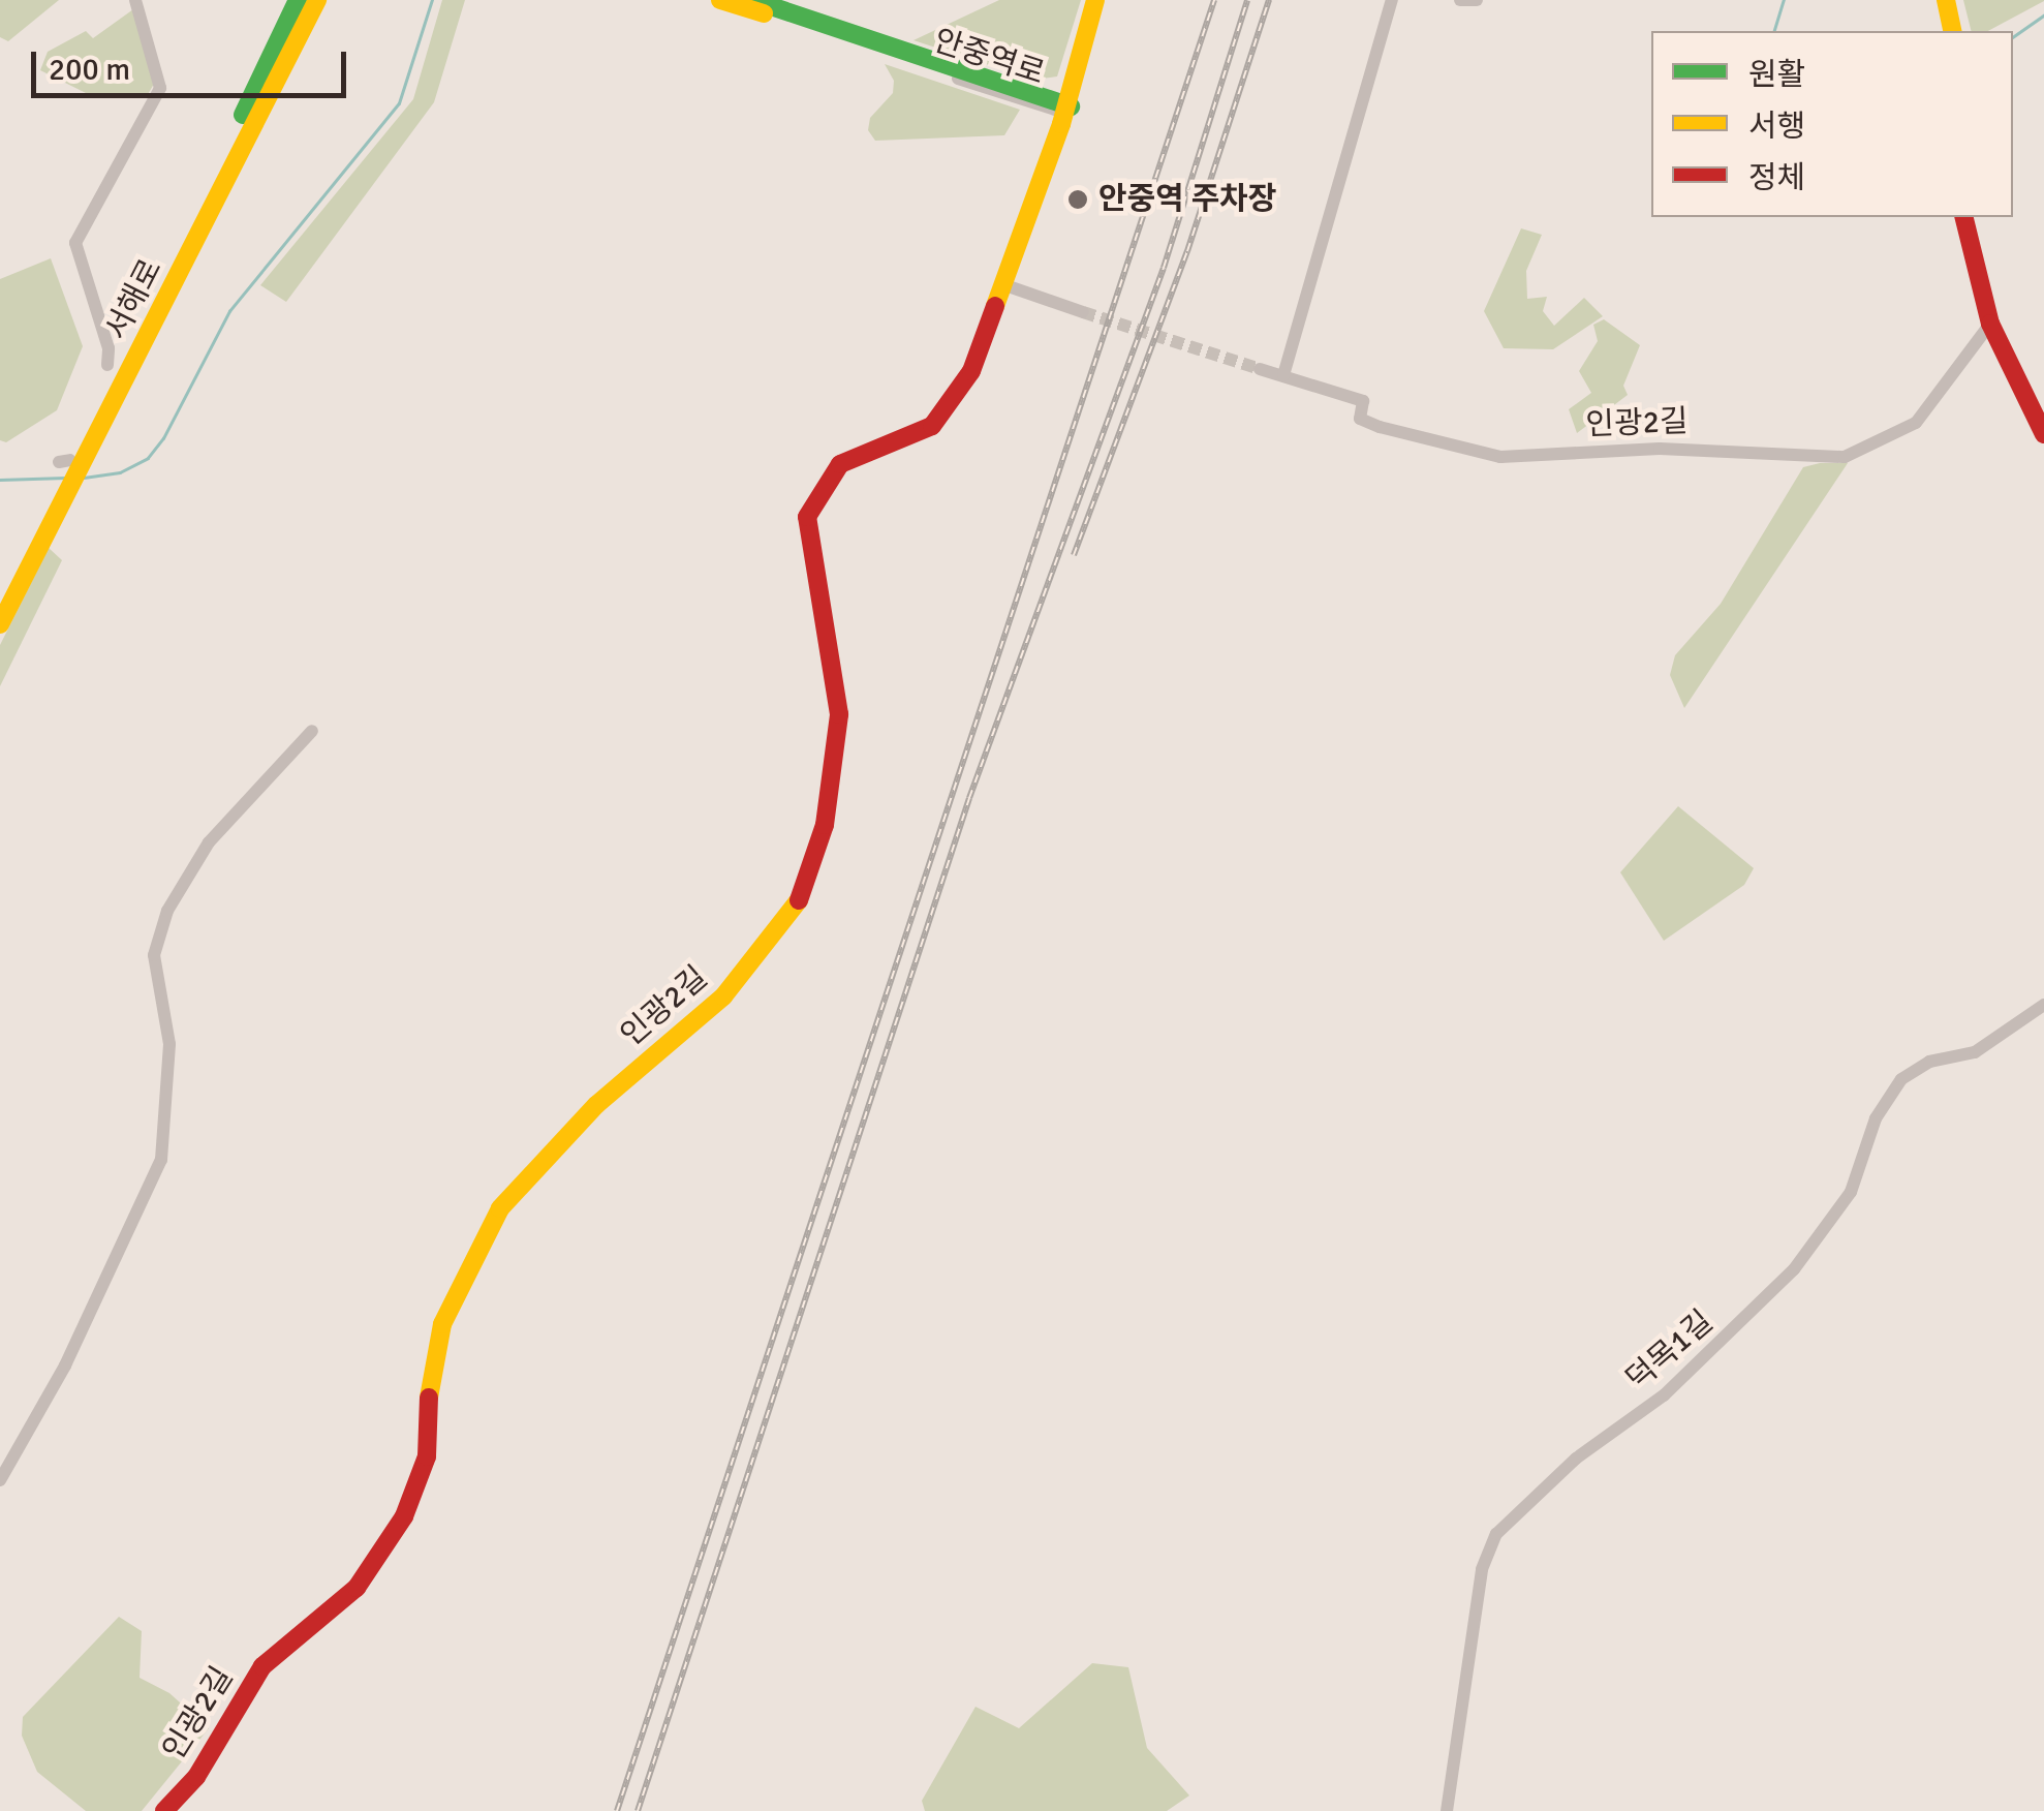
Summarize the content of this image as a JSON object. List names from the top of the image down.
{
  "streets": {
    "street": [
      "안중역로",
      "서해로",
      "인광2길",
      "덕목1길"
    ]
  },
  "crossings": [
    ["안중역로", "인광2길"]
  ],
  "places": ["안중역 주차장"],
  "legend": ["원활", "서행", "정체"],
  "scale_bar": "200 m"
}
